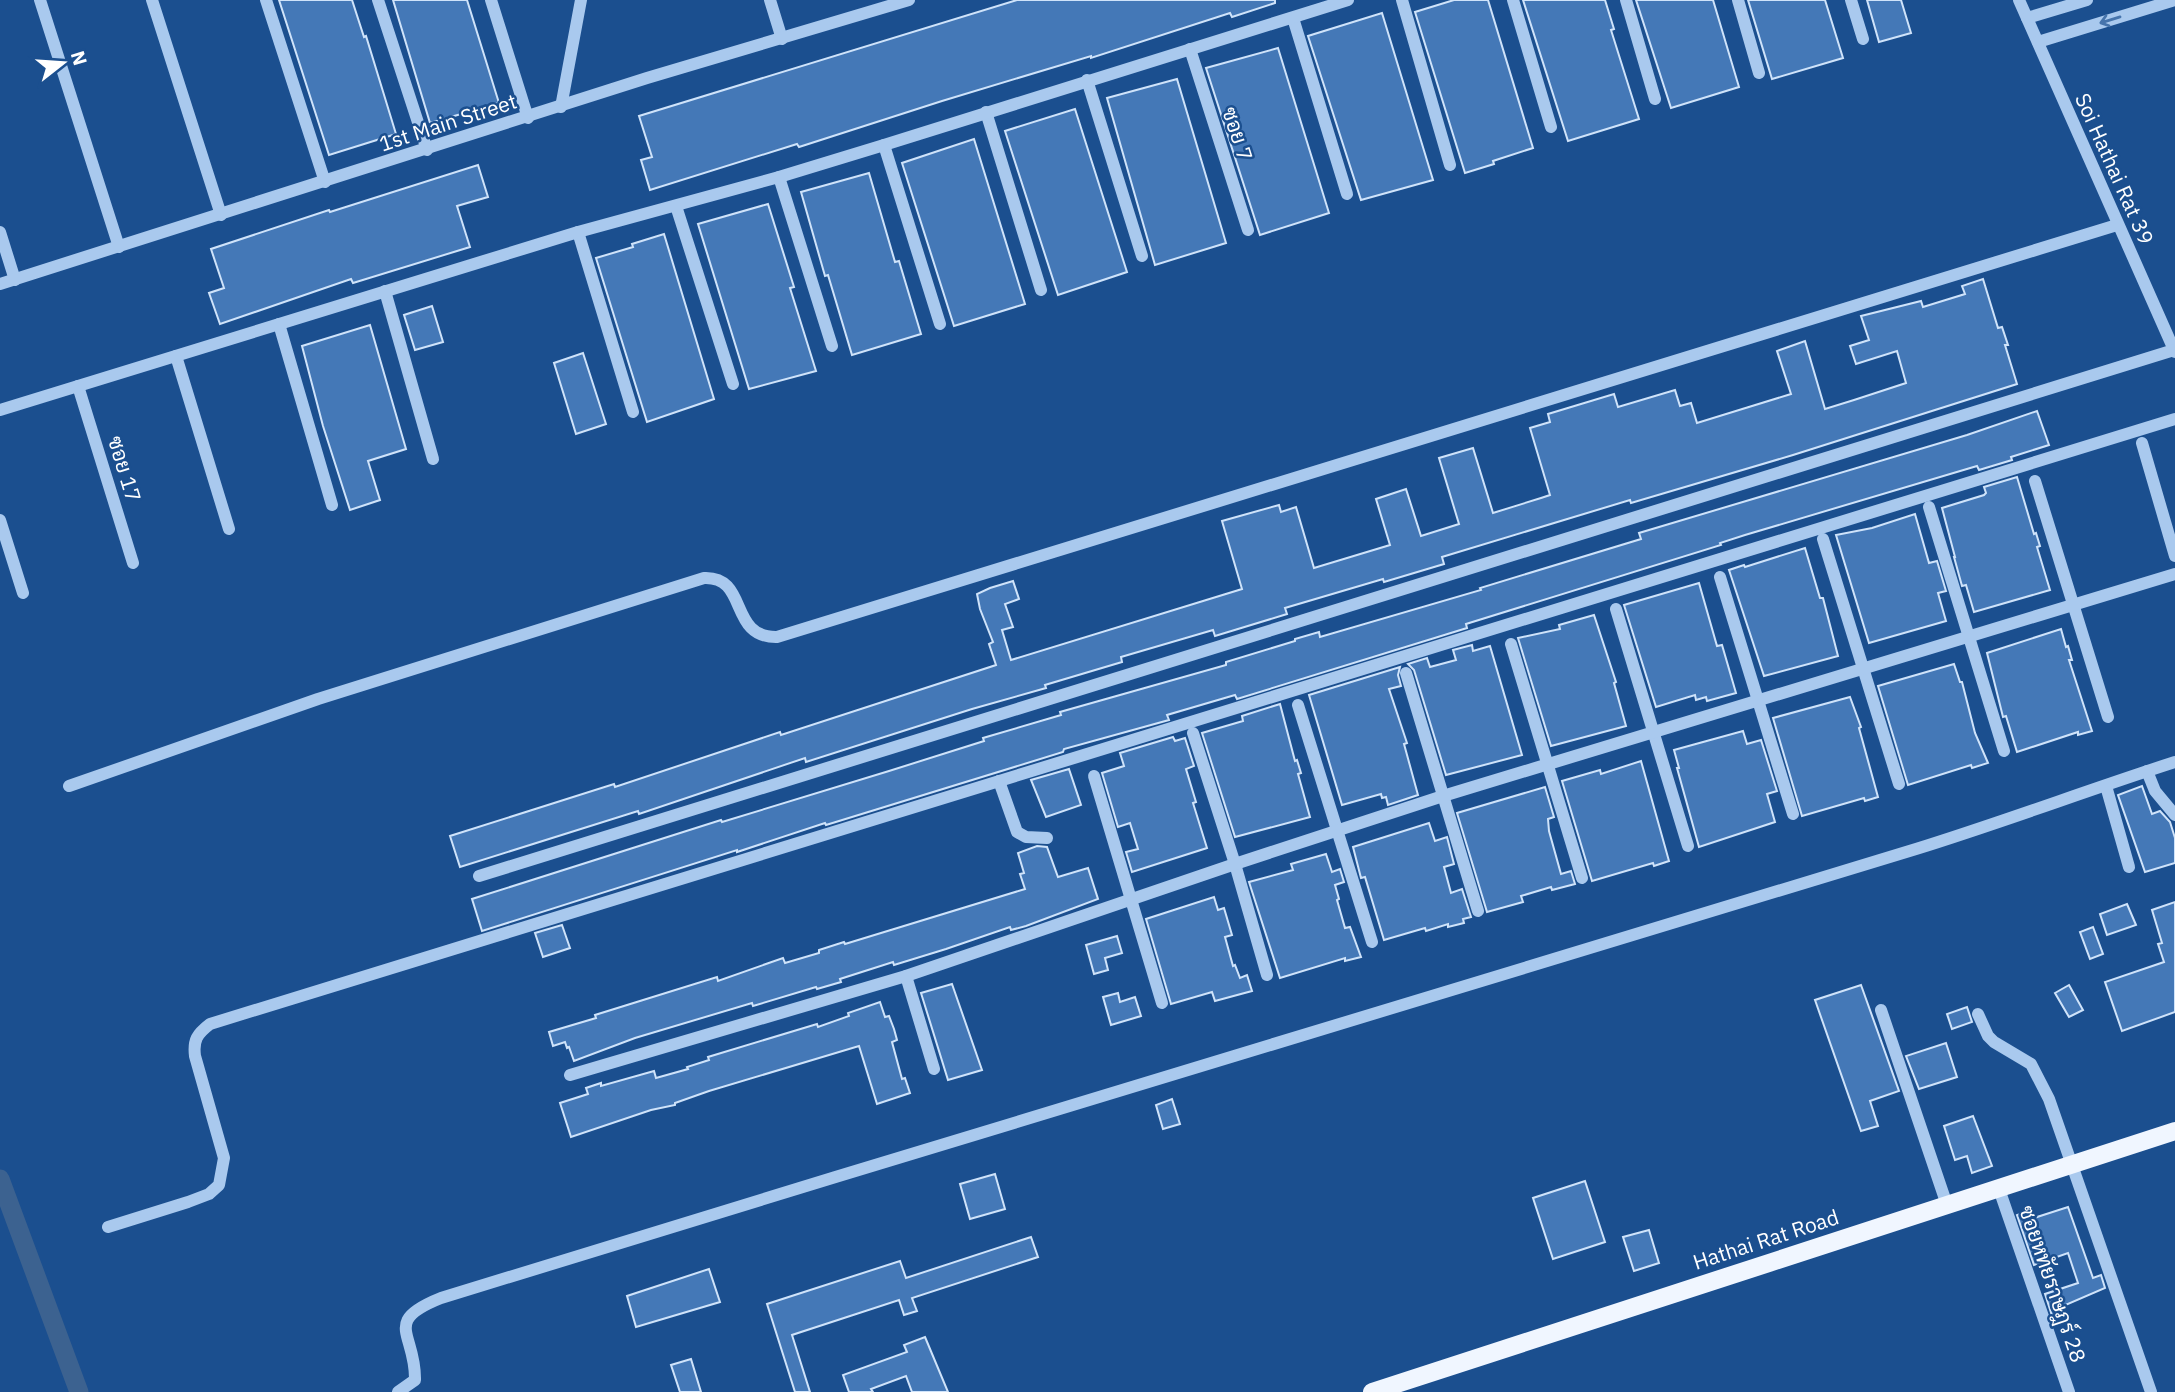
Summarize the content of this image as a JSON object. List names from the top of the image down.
{
  "streets": {
    "main road": ["Hathai Rat Road"],
    "street": [
      "1st Main Street",
      "ซอย 7",
      "Soi Hathai Rat 39",
      "ซอย 17",
      "ซอยหทัยราษฎร์ 28"
    ]
  },
  "crossings": [
    ["Hathai Rat Road", "ซอยหทัยราษฎร์ 28"]
  ],
  "north": "right"
}
